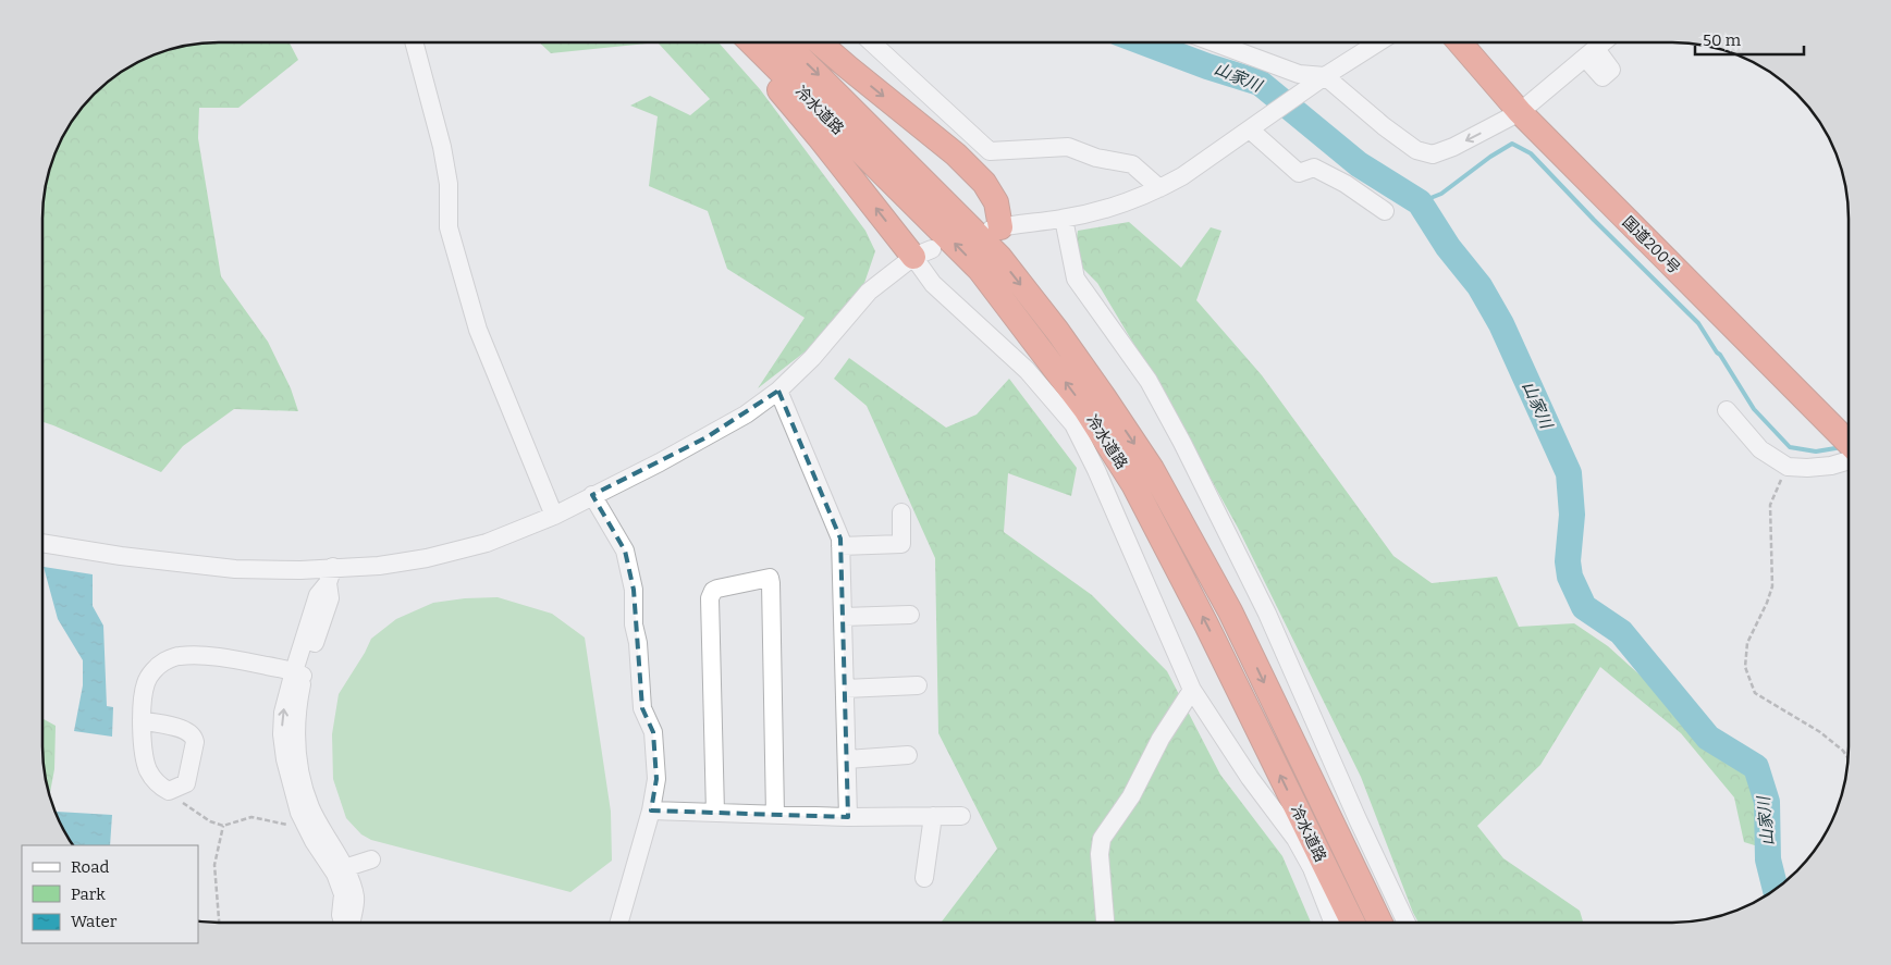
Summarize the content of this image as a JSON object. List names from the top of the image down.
{
  "streets": {
    "highway": ["冷水道路", "国道200号"]
  },
  "water": ["山家川"],
  "legend": ["Road", "Park", "Water"],
  "scale_bar": "50 m"
}
